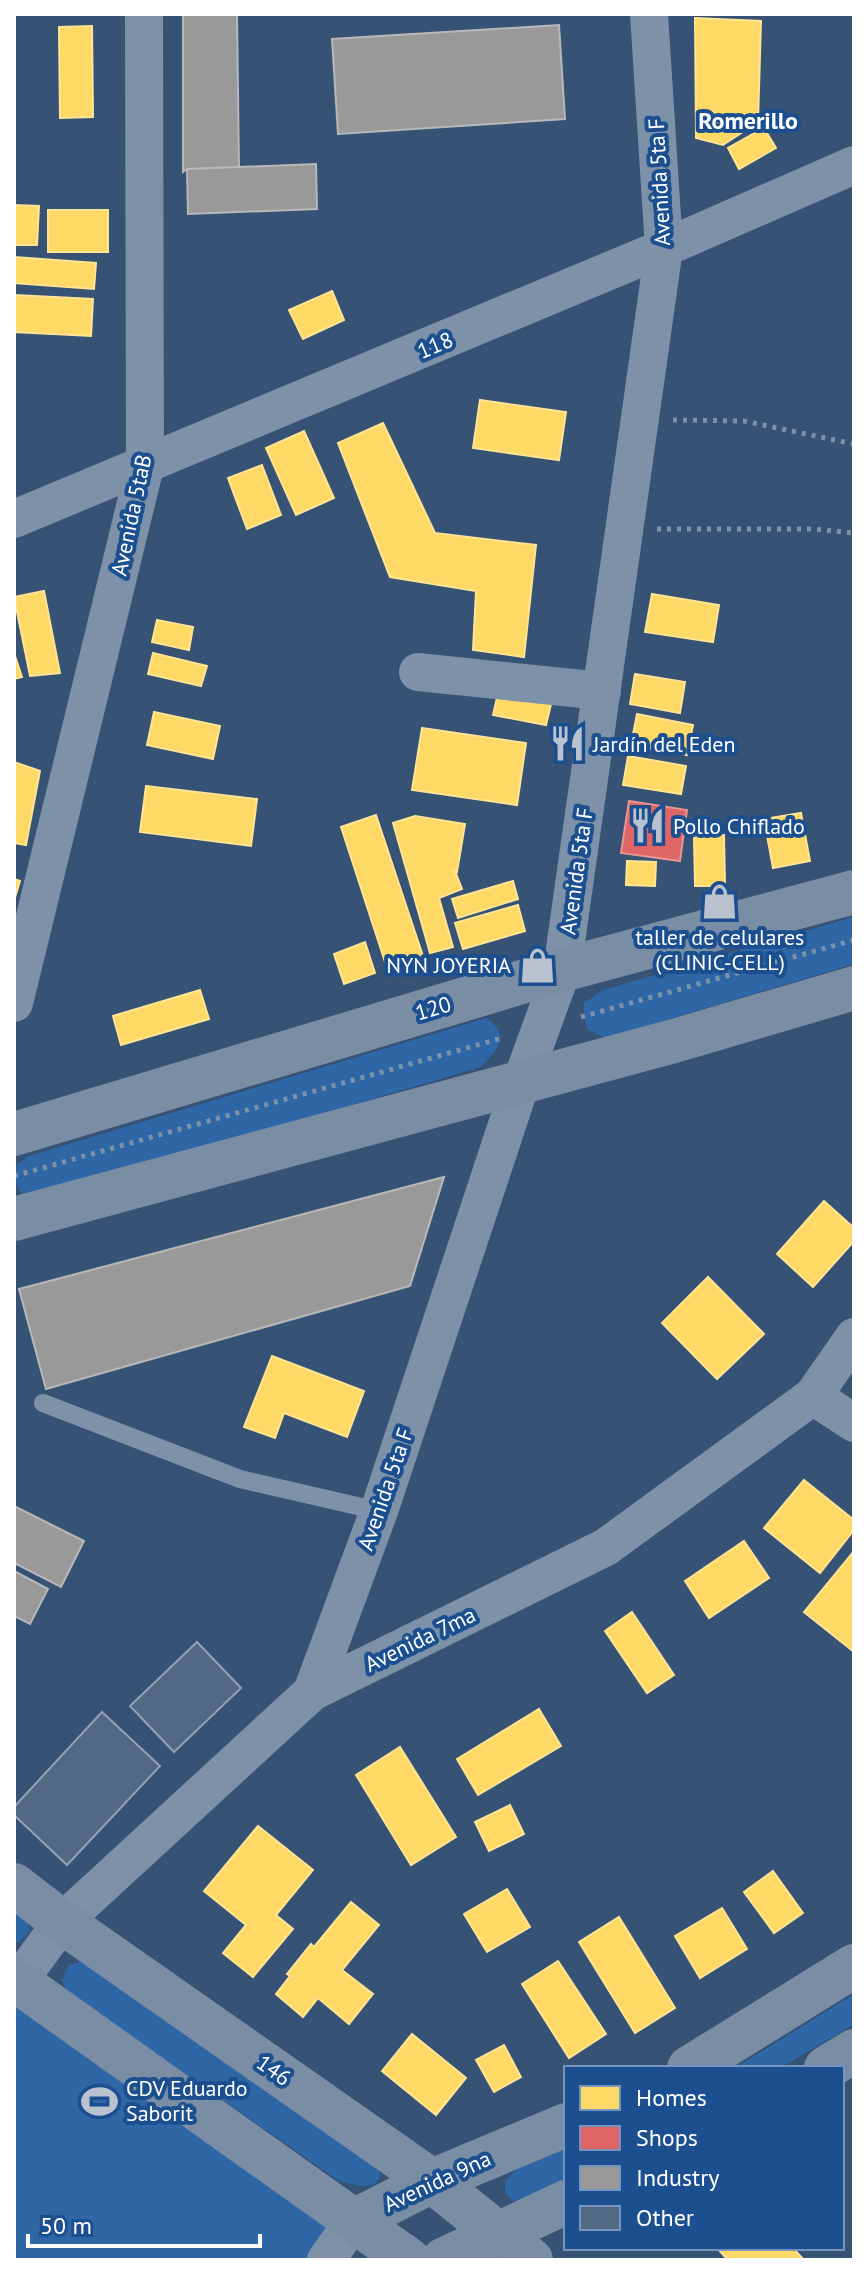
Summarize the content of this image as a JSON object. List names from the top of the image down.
{
  "streets": {
    "main road": ["120", "146", "Avenida 9na"],
    "street": [
      "Avenida 5ta F",
      "118",
      "Avenida 5taB",
      "Avenida 7ma"
    ]
  },
  "crossings": [
    ["Avenida 5ta F", "118"],
    ["Avenida 5ta F", "120"],
    ["Avenida 5ta F", "Avenida 7ma"],
    ["118", "Avenida 5taB"],
    ["Avenida 7ma", "146"],
    ["146", "Avenida 9na"]
  ],
  "districts": ["Romerillo"],
  "places": {
    "restaurant": ["Jardín del Eden", "Pollo Chiflado"],
    "shop": ["taller de celulares (CLINIC-CELL)", "NYN JOYERIA"],
    "sports": ["CDV Eduardo Saborit"]
  },
  "legend": [
    "Homes",
    "Shops",
    "Industry",
    "Other"
  ],
  "scale_bar": "50 m"
}
